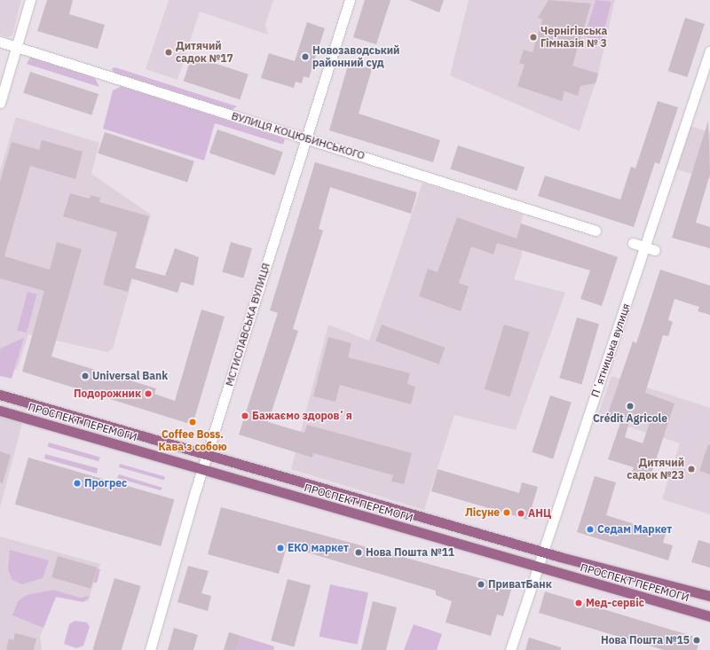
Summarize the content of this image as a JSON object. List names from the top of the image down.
{
  "streets": {
    "main road": ["ПРОСПЕКТ ПЕРЕМОГИ"],
    "street": ["ВУЛИЦЯ КОЦЮБИНСЬКОГО", "МСТИСЛАВСЬКА ВУЛИЦЯ", "Пʼятницька вулиця"]
  },
  "crossings": [
    ["ВУЛИЦЯ КОЦЮБИНСЬКОГО", "МСТИСЛАВСЬКА ВУЛИЦЯ"],
    ["МСТИСЛАВСЬКА ВУЛИЦЯ", "ПРОСПЕКТ ПЕРЕМОГИ"],
    ["Пʼятницька вулиця", "ПРОСПЕКТ ПЕРЕМОГИ"]
  ],
  "places": [
    "Чернігівська Гімназія № 3",
    "Дитячий садок №17",
    "Новозаводський районний суд",
    "Universal Bank",
    "Подорожник",
    "Crédit Agricole",
    "Бажаємо здоровʼя",
    "Coffee Boss. Кава з собою",
    "Дитячий садок №23",
    "Прогрес",
    "Лісуне",
    "АНЦ",
    "Седам Маркет",
    "ЕКО маркет",
    "Нова Пошта №11",
    "ПриватБанк",
    "Мед-сервіс",
    "Нова Пошта №15"
  ]
}
